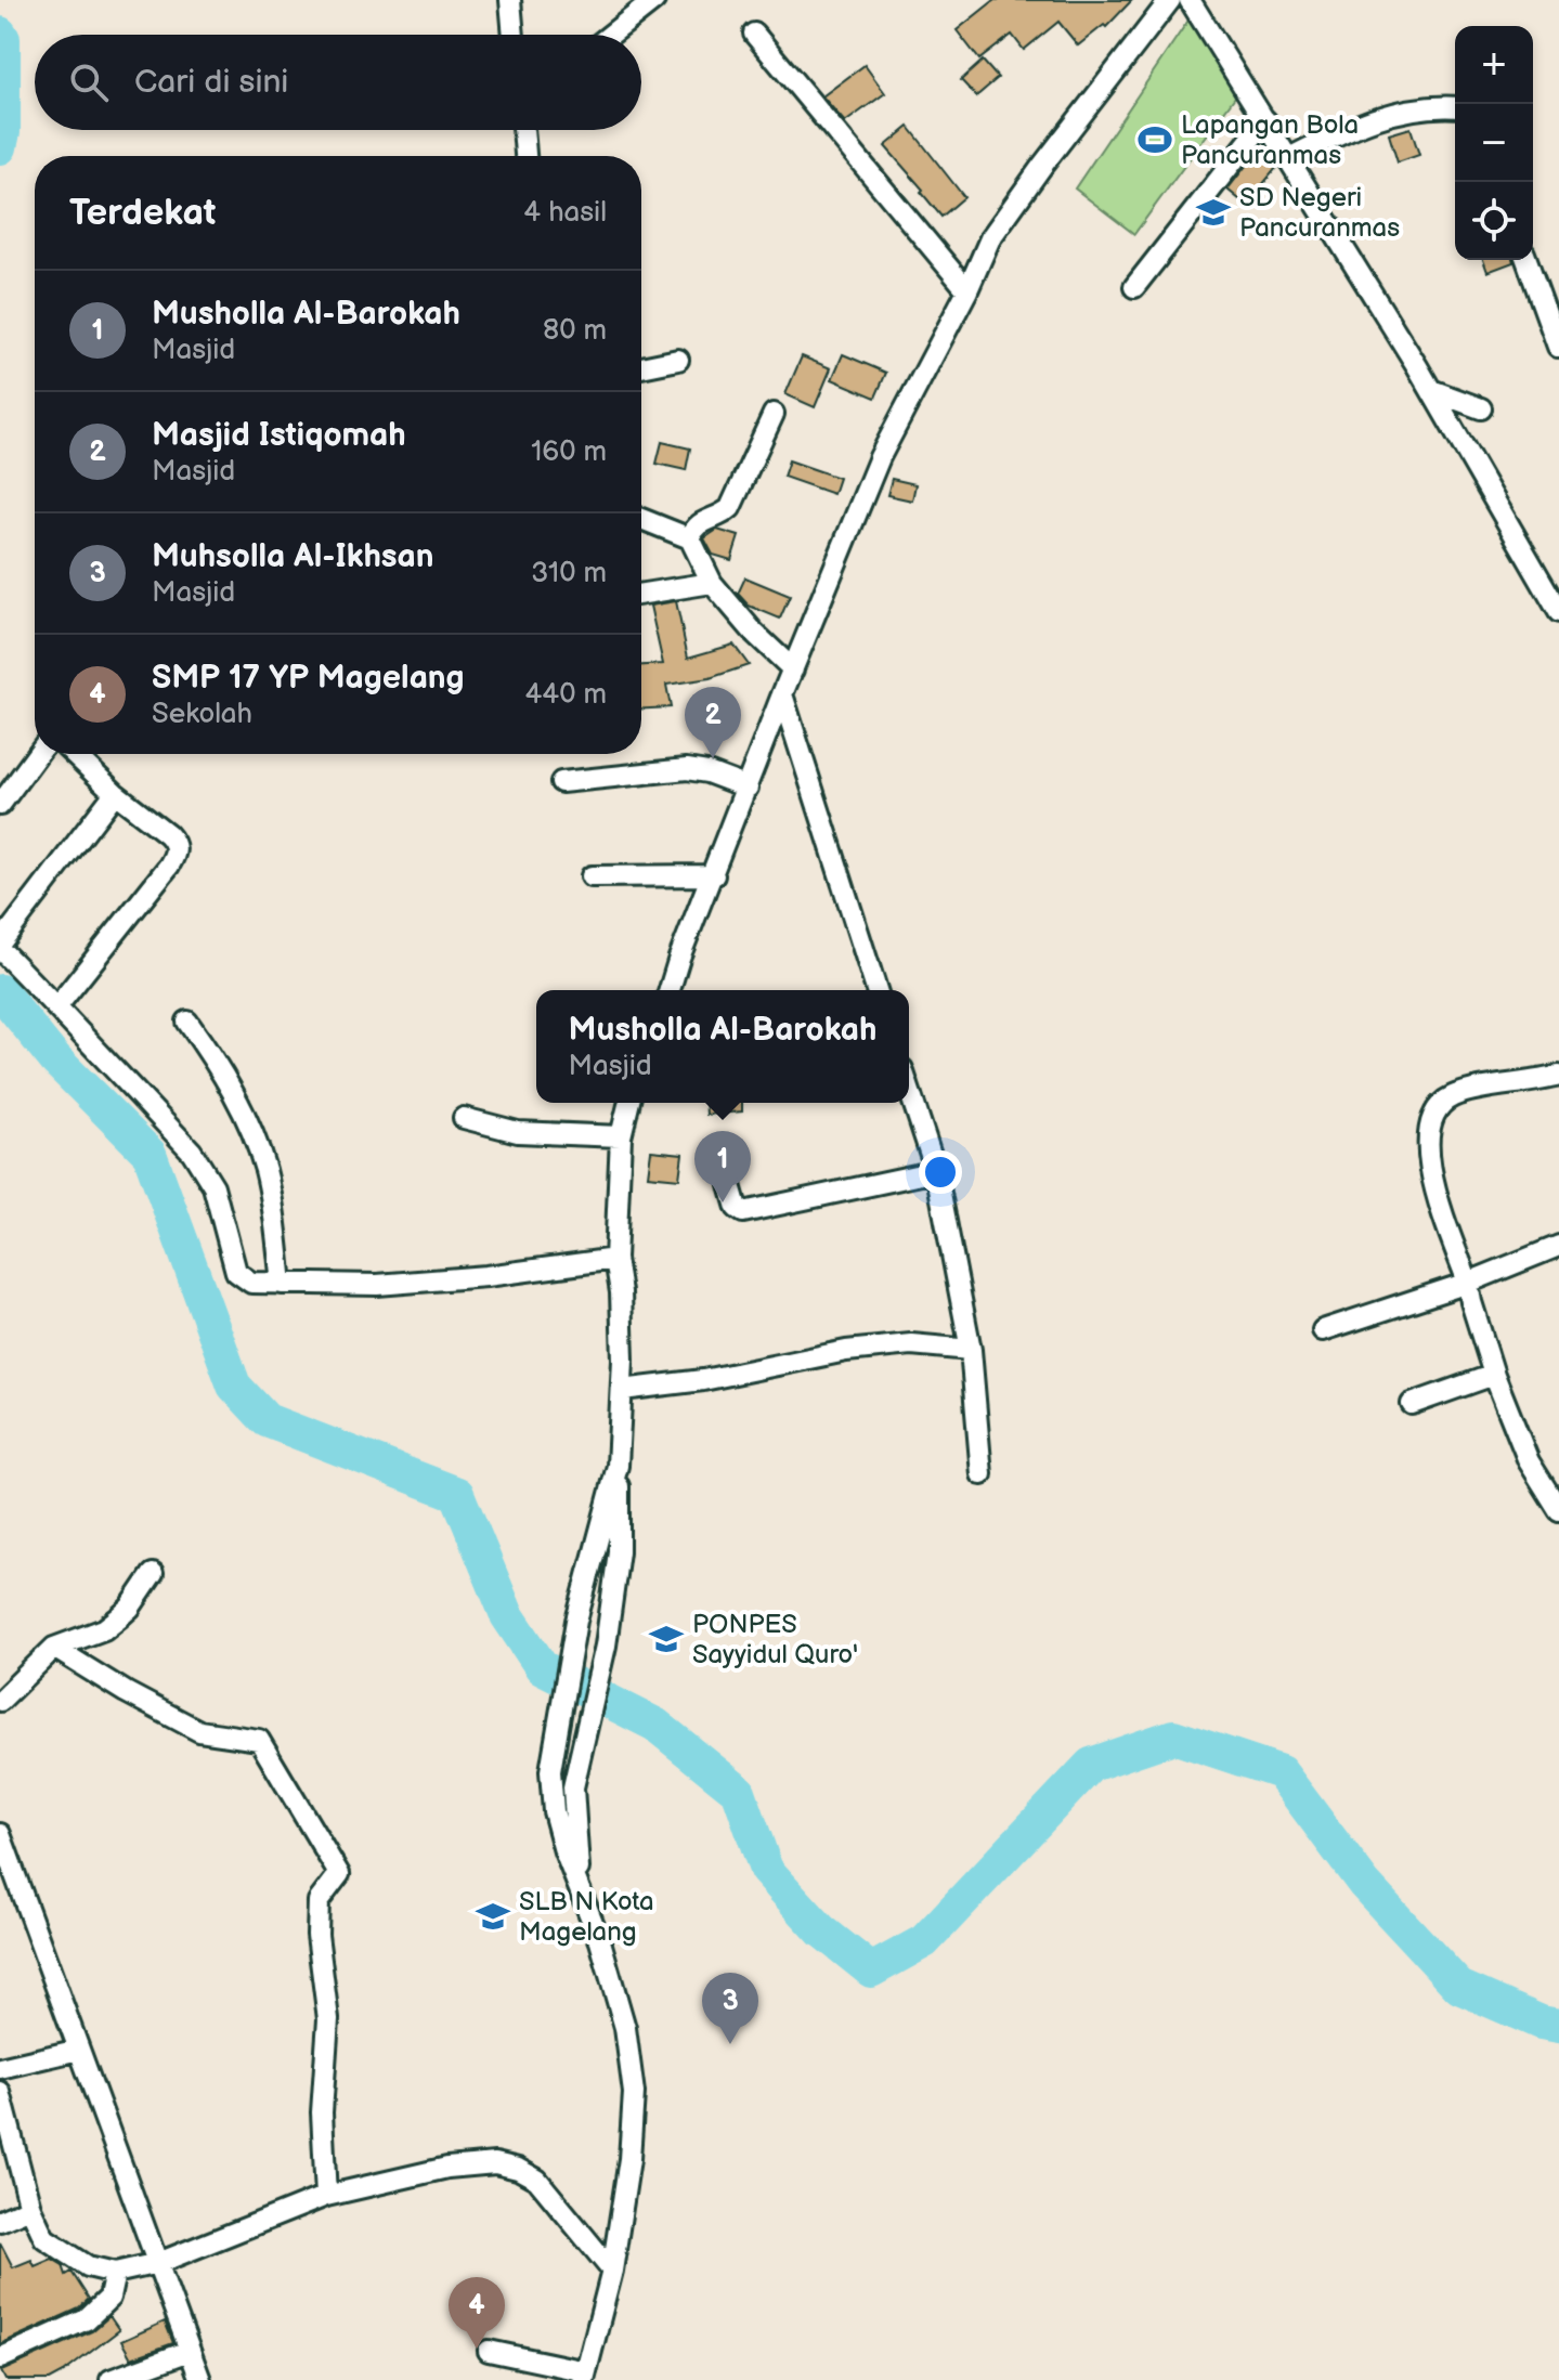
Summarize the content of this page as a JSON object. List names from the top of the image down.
{
  "places": {
    "sports": ["Lapangan Bola Pancuranmas"],
    "school or university": ["SD Negeri Pancuranmas", "PONPES Sayyidul Quro'", "SLB N Kota Magelang"]
  },
  "page": {
    "map_buttons": ["+", "−"],
    "search": "Cari di sini",
    "heading": ["Terdekat", "4 hasil"],
    "list": [
      {
        "mark": "1",
        "name": "Musholla Al-Barokah",
        "note": "Masjid",
        "value": "80 m"
      },
      {
        "mark": "2",
        "name": "Masjid Istiqomah",
        "note": "Masjid",
        "value": "160 m"
      },
      {
        "mark": "3",
        "name": "Muhsolla Al-Ikhsan",
        "note": "Masjid",
        "value": "310 m"
      },
      {
        "mark": "4",
        "name": "SMP 17 YP Magelang",
        "note": "Sekolah",
        "value": "440 m"
      }
    ],
    "pins": [
      "2",
      "1",
      "3",
      "4"
    ],
    "popup": ["Musholla Al-Barokah", "Masjid"]
  }
}
